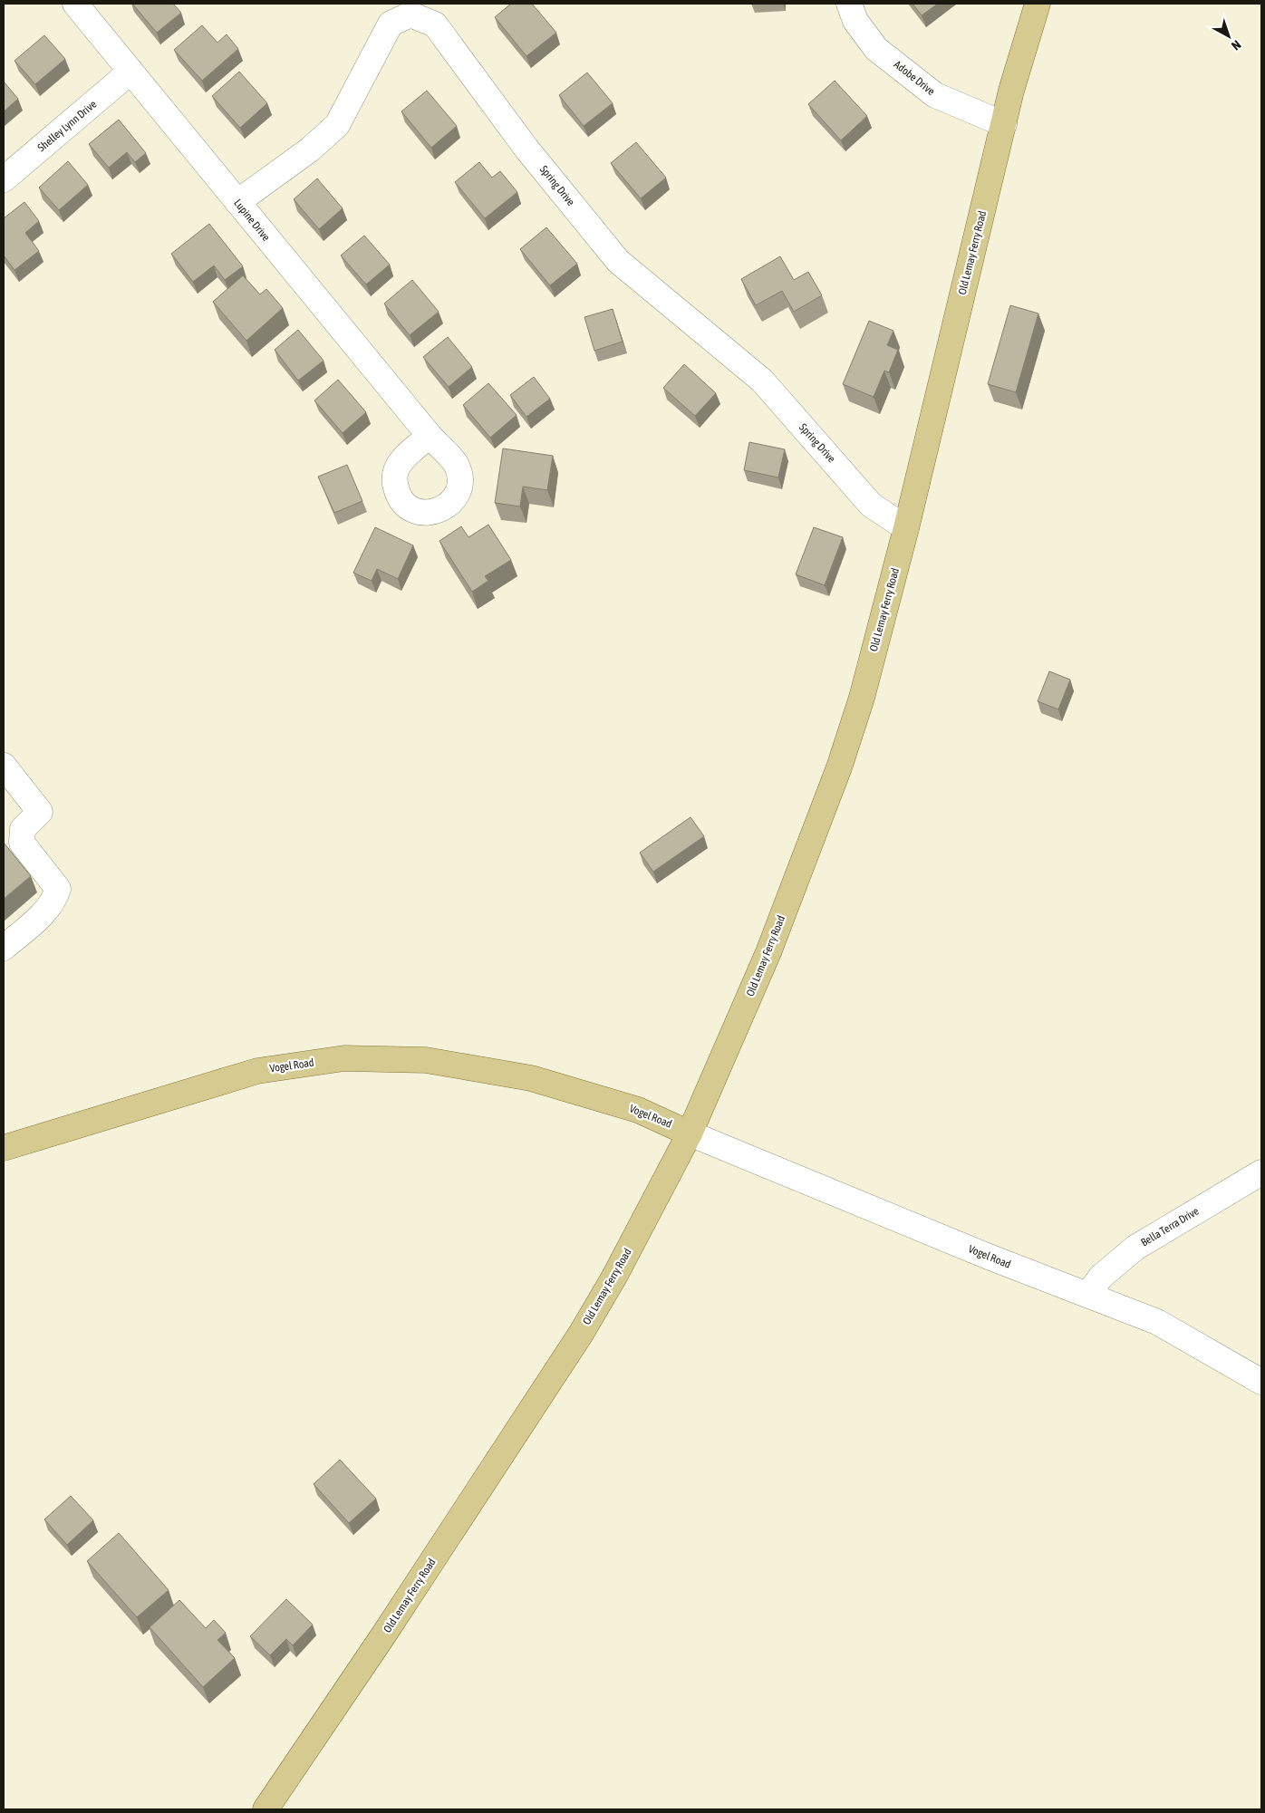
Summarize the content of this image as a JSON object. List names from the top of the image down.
{
  "streets": {
    "main road": ["Old Lemay Ferry Road", "Vogel Road"],
    "street": [
      "Adobe Drive",
      "Shelley Lynn Drive",
      "Spring Drive",
      "Lupine Drive",
      "Bella Terra Drive"
    ]
  },
  "crossings": [
    ["Adobe Drive", "Old Lemay Ferry Road"],
    ["Shelley Lynn Drive", "Lupine Drive"],
    ["Spring Drive", "Lupine Drive"],
    ["Spring Drive", "Old Lemay Ferry Road"],
    ["Old Lemay Ferry Road", "Vogel Road"],
    ["Vogel Road", "Bella Terra Drive"]
  ],
  "north": "bottom right"
}
